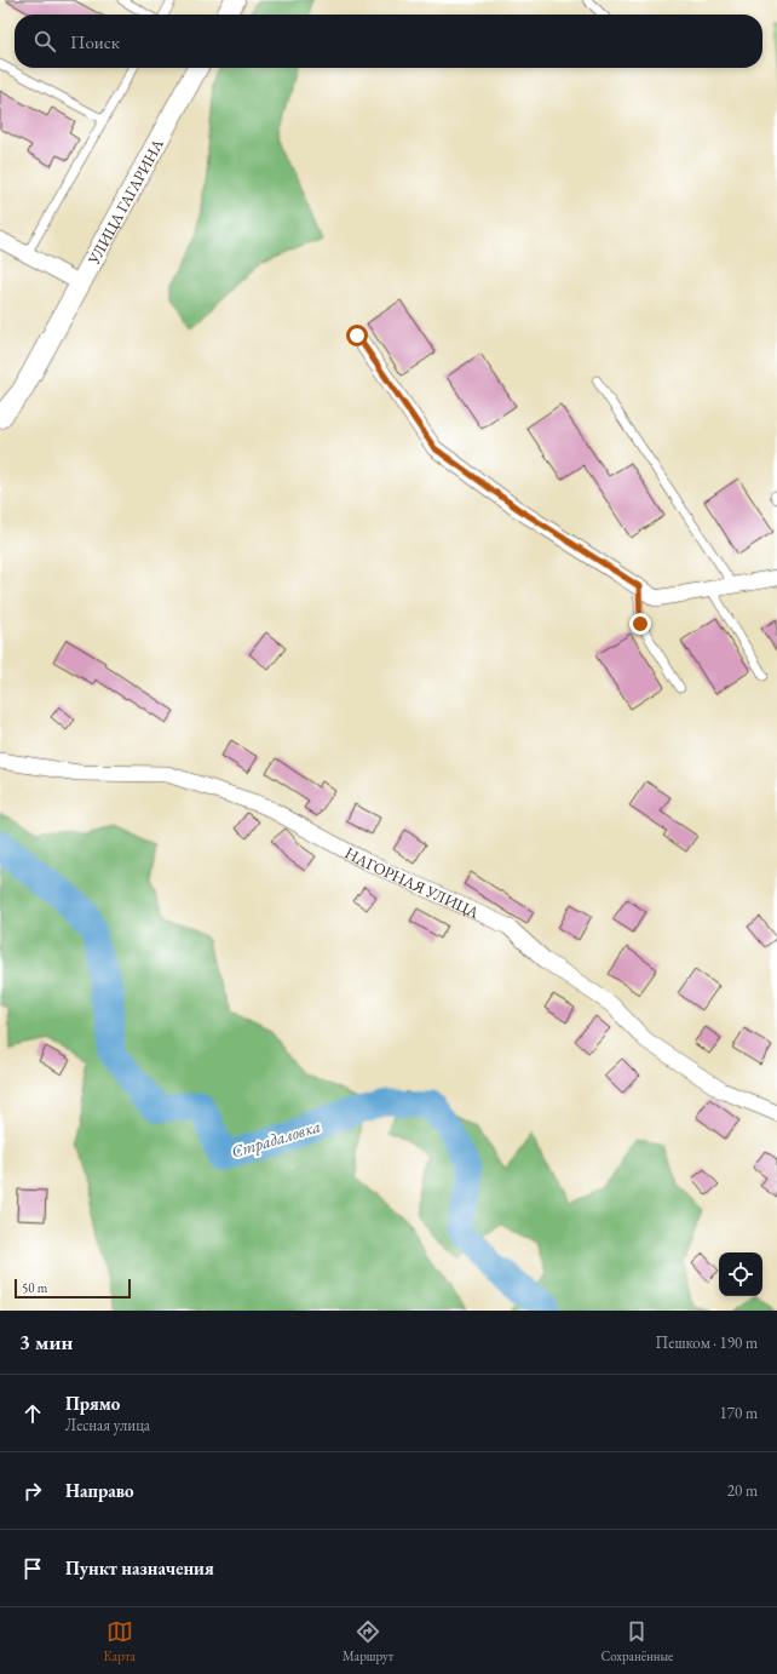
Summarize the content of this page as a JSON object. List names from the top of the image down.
{
  "streets": {
    "street": ["УЛИЦА ГАГАРИНА", "НАГОРНАЯ УЛИЦА"]
  },
  "water": ["Страдаловка"],
  "scale_bar": "50 m",
  "page": {
    "search": "Поиск",
    "scale": "50 m",
    "heading": ["3 мин", "Пешком · 190 m"],
    "list": [
      ["Прямо", "Лесная улица", "170 m"],
      ["Направо", "20 m"],
      "Пункт назначения"
    ],
    "nav": ["Карта", "Маршрут", "Сохранённые"]
  }
}
